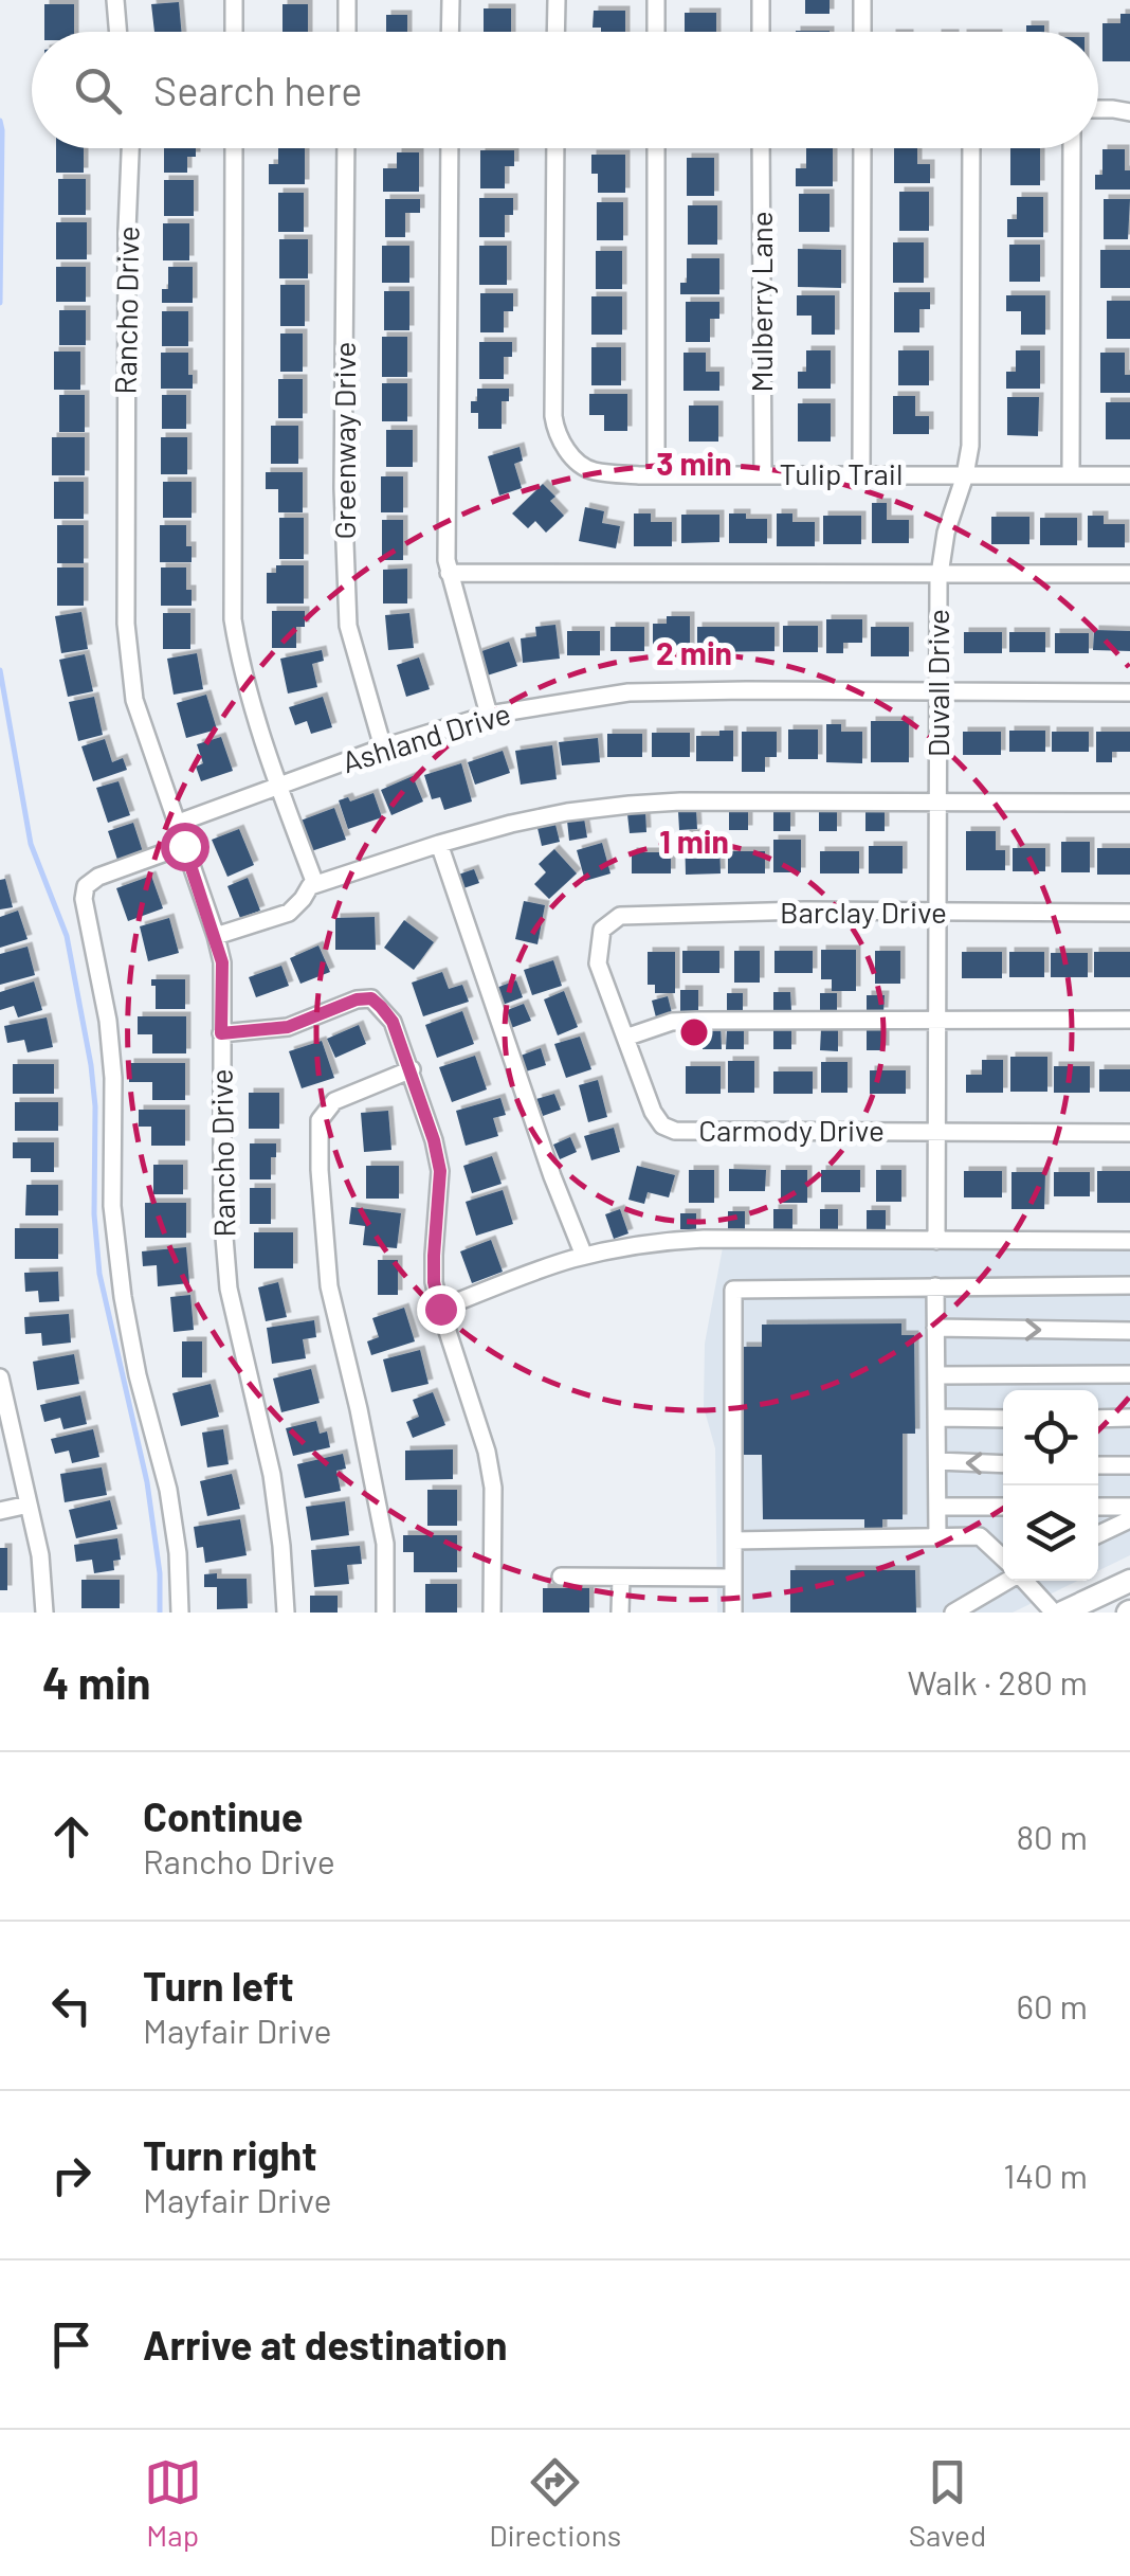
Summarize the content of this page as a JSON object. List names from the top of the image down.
{
  "streets": {
    "street": [
      "Mulberry Lane",
      "Rancho Drive",
      "Greenway Drive",
      "Tulip Trail",
      "Duvall Drive",
      "Ashland Drive",
      "Barclay Drive",
      "Carmody Drive"
    ]
  },
  "crossings": [
    ["Mulberry Lane", "Tulip Trail"],
    ["Rancho Drive", "Ashland Drive"],
    ["Greenway Drive", "Ashland Drive"],
    ["Tulip Trail", "Duvall Drive"],
    ["Duvall Drive", "Ashland Drive"],
    ["Duvall Drive", "Barclay Drive"],
    ["Duvall Drive", "Carmody Drive"],
    ["Barclay Drive", "Carmody Drive"]
  ],
  "page": {
    "search": "Search here",
    "heading": ["4 min", "Walk · 280 m"],
    "list": [
      ["Continue", "Rancho Drive", "80 m"],
      ["Turn left", "Mayfair Drive", "60 m"],
      ["Turn right", "Mayfair Drive", "140 m"],
      "Arrive at destination"
    ],
    "nav": ["Map", "Directions", "Saved"]
  },
  "rings": ["3 min", "2 min", "1 min"]
}
